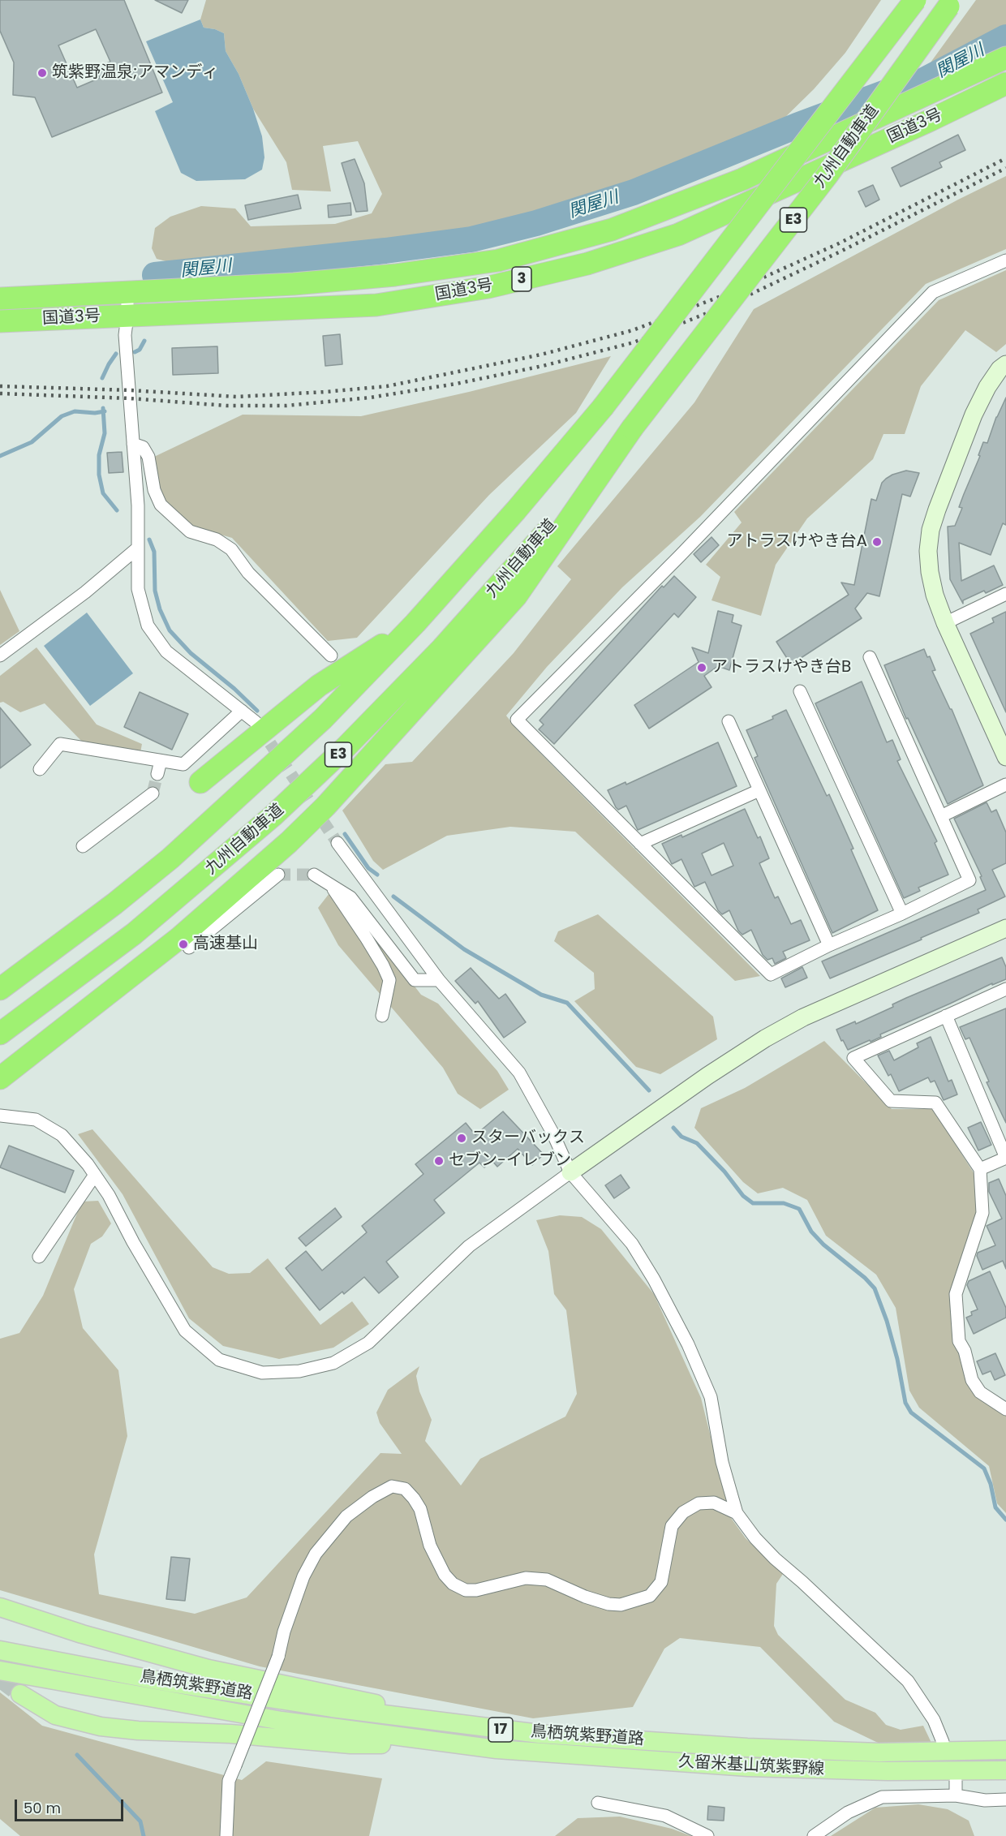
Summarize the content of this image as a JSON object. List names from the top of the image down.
{
  "streets": {
    "highway": [
      "国道3号",
      "九州自動車道",
      "E3",
      "3"
    ],
    "main road": ["鳥栖筑紫野道路", "17", "久留米基山筑紫野線"]
  },
  "crossings": [
    ["鳥栖筑紫野道路", "17"],
    ["鳥栖筑紫野道路", "久留米基山筑紫野線"]
  ],
  "water": ["関屋川"],
  "places": [
    "筑紫野温泉;アマンディ",
    "アトラスけやき台A",
    "アトラスけやき台B",
    "高速基山",
    "スターバックス",
    "セブン-イレブン"
  ],
  "scale_bar": "50 m"
}
